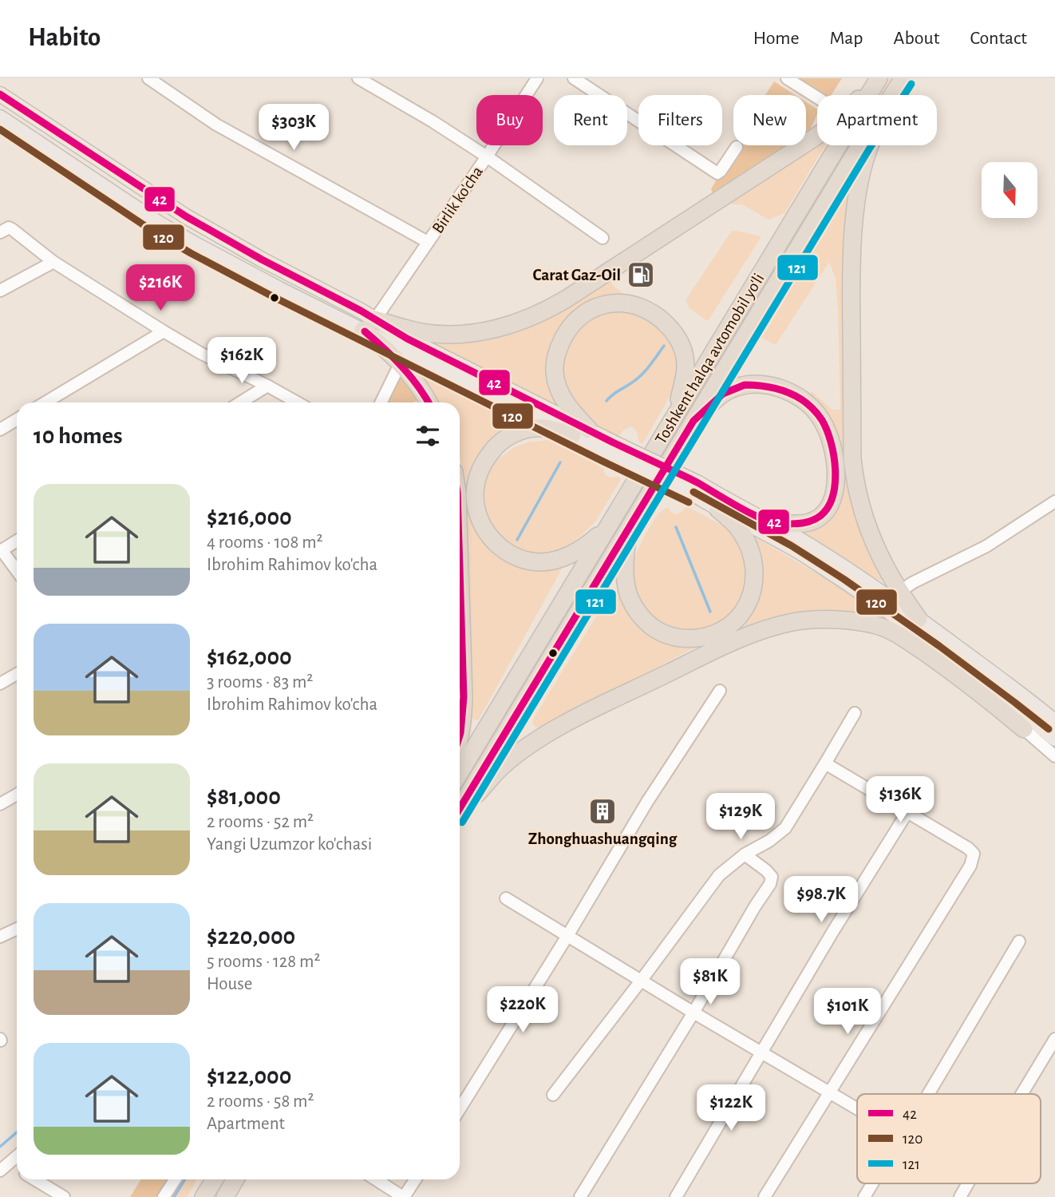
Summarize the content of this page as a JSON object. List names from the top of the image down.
{
  "streets": {
    "highway": ["Toshkent halqa avtomobil yo'li"],
    "street": ["Birlik ko'cha"]
  },
  "places": {
    "fuel station": ["Carat Gaz-Oil"],
    "building": ["Zhonghuashuangqing"]
  },
  "lines": ["transit line 121", "transit line 42", "transit line 120"],
  "legend": ["42", "120", "121"],
  "north": "bottom",
  "page": {
    "header": "Habito",
    "nav": [
      "Home",
      "Map",
      "About",
      "Contact"
    ],
    "chip": [
      "Buy",
      "Rent",
      "Filters",
      "New",
      "Apartment"
    ],
    "price": [
      "$303K",
      "$216K",
      "$162K",
      "$136K",
      "$129K",
      "$98.7K",
      "$81K",
      "$220K",
      "$101K",
      "$122K"
    ],
    "heading": "10 homes",
    "list": [
      {
        "name": "$216,000",
        "note": "4 rooms · 108 m² · Ibrohim Rahimov ko'cha"
      },
      {
        "name": "$162,000",
        "note": "3 rooms · 83 m² · Ibrohim Rahimov ko'cha"
      },
      {
        "name": "$81,000",
        "note": "2 rooms · 52 m² · Yangi Uzumzor ko'chasi"
      },
      {
        "name": "$220,000",
        "note": "5 rooms · 128 m² · House"
      },
      {
        "name": "$122,000",
        "note": "2 rooms · 58 m² · Apartment"
      }
    ]
  }
}
